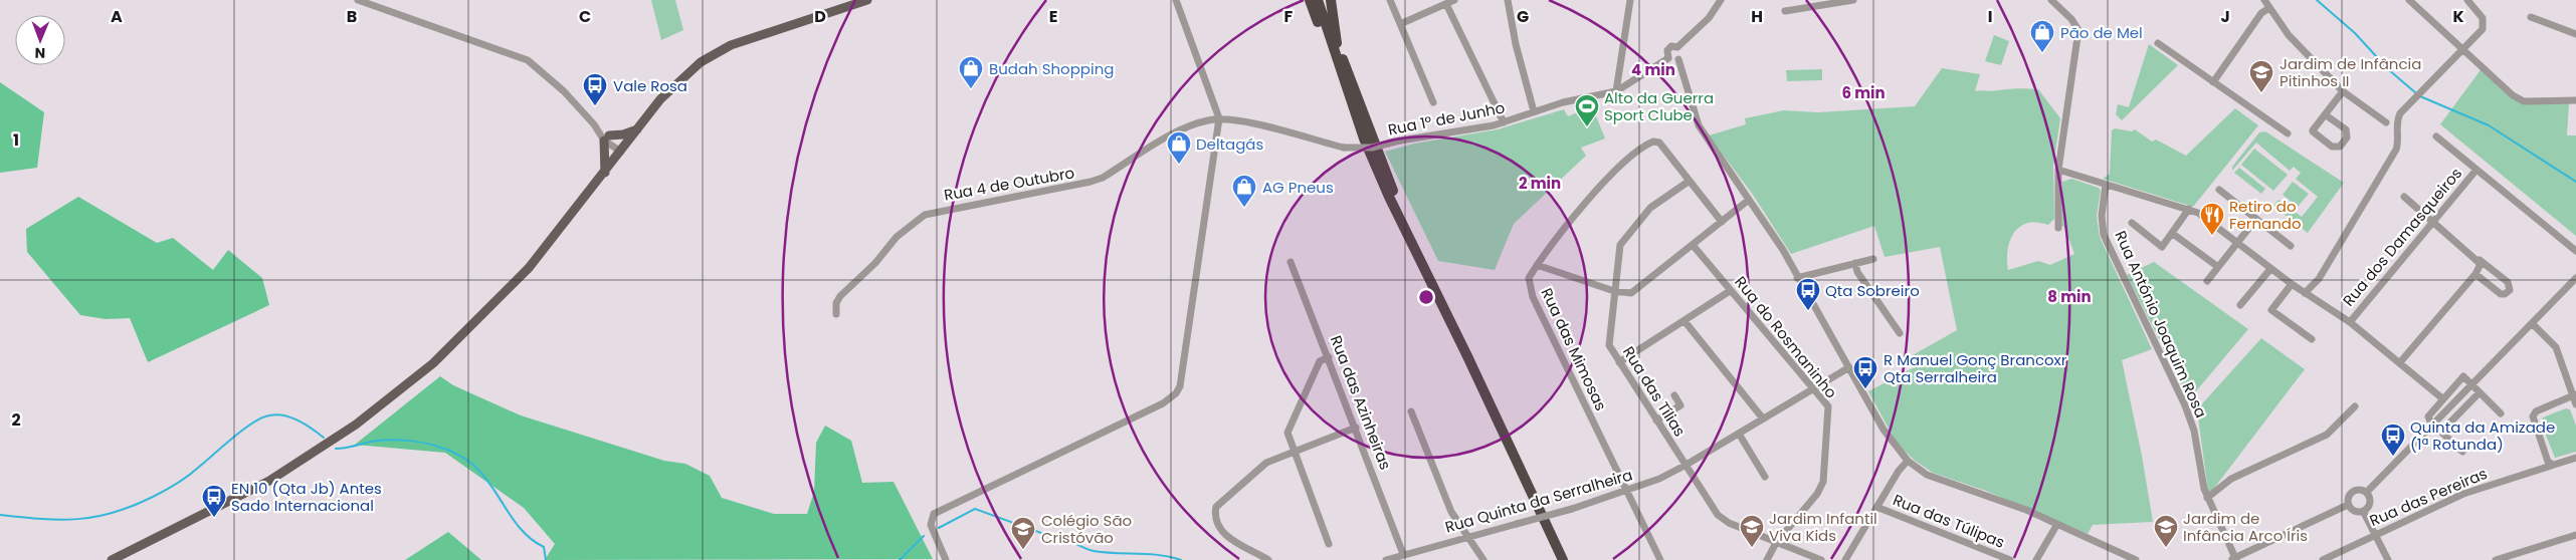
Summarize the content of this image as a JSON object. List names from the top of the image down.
{
  "streets": {
    "street": [
      "Rua 1º de Junho",
      "Rua 4 de Outubro",
      "Rua dos Damasqueiros",
      "Rua António Joaquim Rosa",
      "Rua do Rosmaninho",
      "Rua das Mimosas",
      "Rua das Tílias",
      "Rua das Azinheiras",
      "Rua das Pereiras",
      "Rua Quinta da Serralheira",
      "Rua das Túlipas"
    ]
  },
  "crossings": [
    ["Rua 1º de Junho", "Rua 4 de Outubro"],
    ["Rua do Rosmaninho", "Rua das Tílias"],
    ["Rua do Rosmaninho", "Rua Quinta da Serralheira"],
    ["Rua das Mimosas", "Rua das Tílias"],
    ["Rua das Mimosas", "Rua Quinta da Serralheira"],
    ["Rua das Tílias", "Rua Quinta da Serralheira"],
    ["Rua das Azinheiras", "Rua Quinta da Serralheira"]
  ],
  "places": {
    "shop": [
      "Pão de Mel",
      "Budah Shopping",
      "Deltagás",
      "AG Pneus"
    ],
    "school or university": [
      "Jardim de Infância Pitinhos II",
      "Jardim Infantil Viva Kids",
      "Jardim de Infância Arco Íris",
      "Colégio São Cristóvão"
    ],
    "bus stop": [
      "Vale Rosa",
      "Qta Sobreiro",
      "R Manuel Gonç Brancoxr Qta Serralheira",
      "Quinta da Amizade (1ª Rotunda)",
      "EN 10 (Qta Jb) Antes Sado Internacional"
    ],
    "sports": ["Alto da Guerra Sport Clube"],
    "restaurant": ["Retiro do Fernando"]
  },
  "north": "bottom",
  "grid": {
    "columns": [
      "A",
      "B",
      "C",
      "D",
      "E",
      "F",
      "G",
      "H",
      "I",
      "J",
      "K"
    ],
    "rows": ["1", "2"]
  },
  "rings": [
    "4 min",
    "6 min",
    "2 min",
    "8 min"
  ]
}
